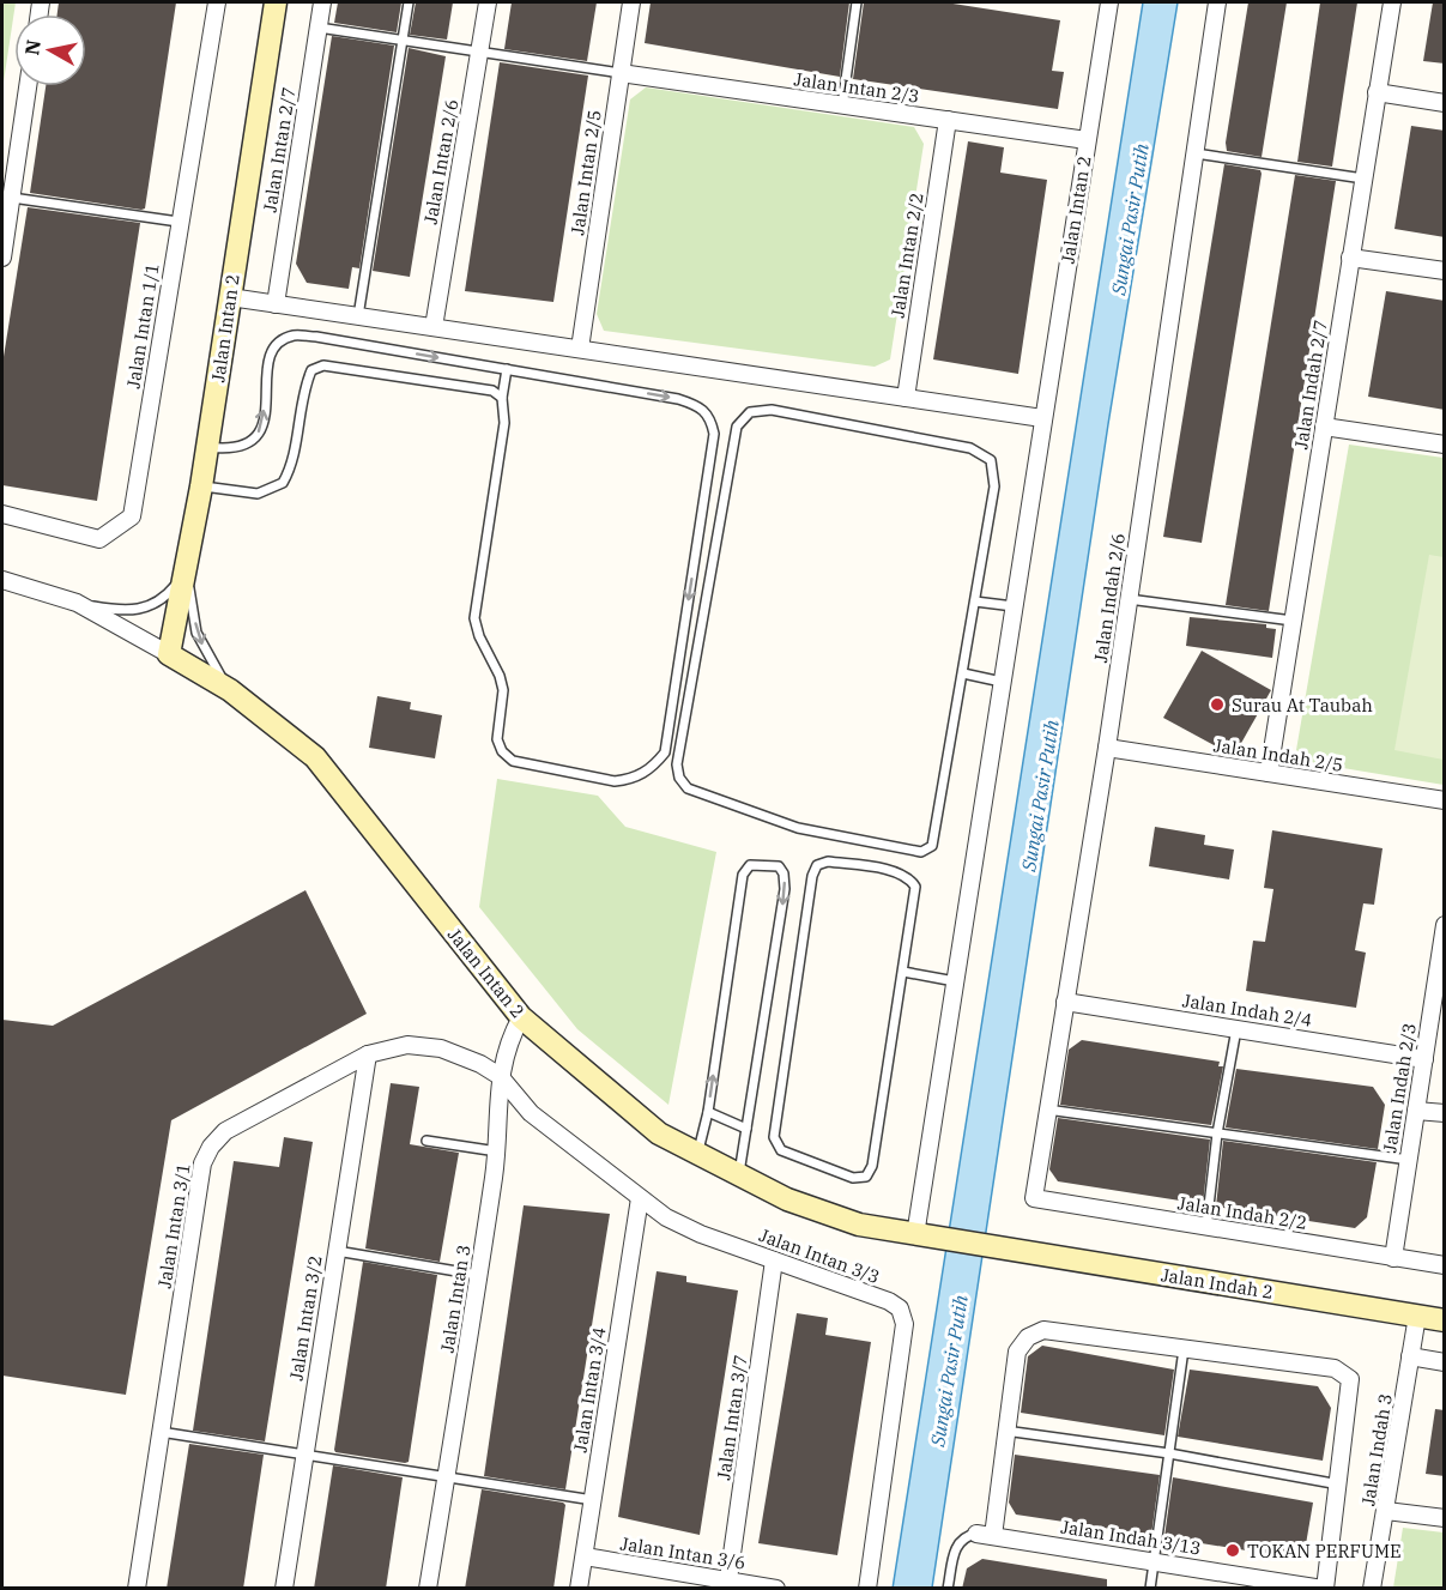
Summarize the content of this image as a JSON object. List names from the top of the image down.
{
  "streets": {
    "street": [
      "Jalan Intan 2/3",
      "Jalan Intan 2/7",
      "Jalan Intan 2/6",
      "Jalan Intan 2/5",
      "Jalan Intan 2",
      "Jalan Intan 2/2",
      "Jalan Intan 1/1",
      "Jalan Indah 2/7",
      "Jalan Indah 2/6",
      "Jalan Indah 2/5",
      "Jalan Indah 2/4",
      "Jalan Indah 2/3",
      "Jalan Indah 2/2",
      "Jalan Intan 3/1",
      "Jalan Intan 3/3",
      "Jalan Indah 2",
      "Jalan Intan 3",
      "Jalan Intan 3/2",
      "Jalan Intan 3/4",
      "Jalan Intan 3/7",
      "Jalan Indah 3",
      "Jalan Indah 3/13",
      "Jalan Intan 3/6"
    ]
  },
  "crossings": [
    ["Jalan Intan 2/3", "Jalan Intan 2/5"],
    ["Jalan Intan 2/3", "Jalan Intan 2"],
    ["Jalan Intan 2/3", "Jalan Intan 2/2"],
    ["Jalan Intan 2", "Jalan Indah 2"],
    ["Jalan Intan 2", "Jalan Intan 3"],
    ["Jalan Indah 2/7", "Jalan Indah 2/5"],
    ["Jalan Indah 2/6", "Jalan Indah 2/5"],
    ["Jalan Indah 2/6", "Jalan Indah 2/4"],
    ["Jalan Indah 2/6", "Jalan Indah 2/2"],
    ["Jalan Indah 2/4", "Jalan Indah 2/3"],
    ["Jalan Indah 2/3", "Jalan Indah 2/2"],
    ["Jalan Intan 3/1", "Jalan Intan 3/3"],
    ["Jalan Intan 3/1", "Jalan Intan 3"],
    ["Jalan Intan 3/1", "Jalan Intan 3/2"],
    ["Jalan Intan 3/3", "Jalan Intan 3"],
    ["Jalan Intan 3/3", "Jalan Intan 3/4"],
    ["Jalan Intan 3/3", "Jalan Intan 3/7"],
    ["Jalan Indah 2", "Jalan Indah 3"],
    ["Jalan Intan 3/4", "Jalan Intan 3/6"],
    ["Jalan Intan 3/7", "Jalan Intan 3/6"]
  ],
  "water": ["Sungai Pasir Putih"],
  "places": ["Surau At Taubah", "TOKAN PERFUME"],
  "north": "left"
}
